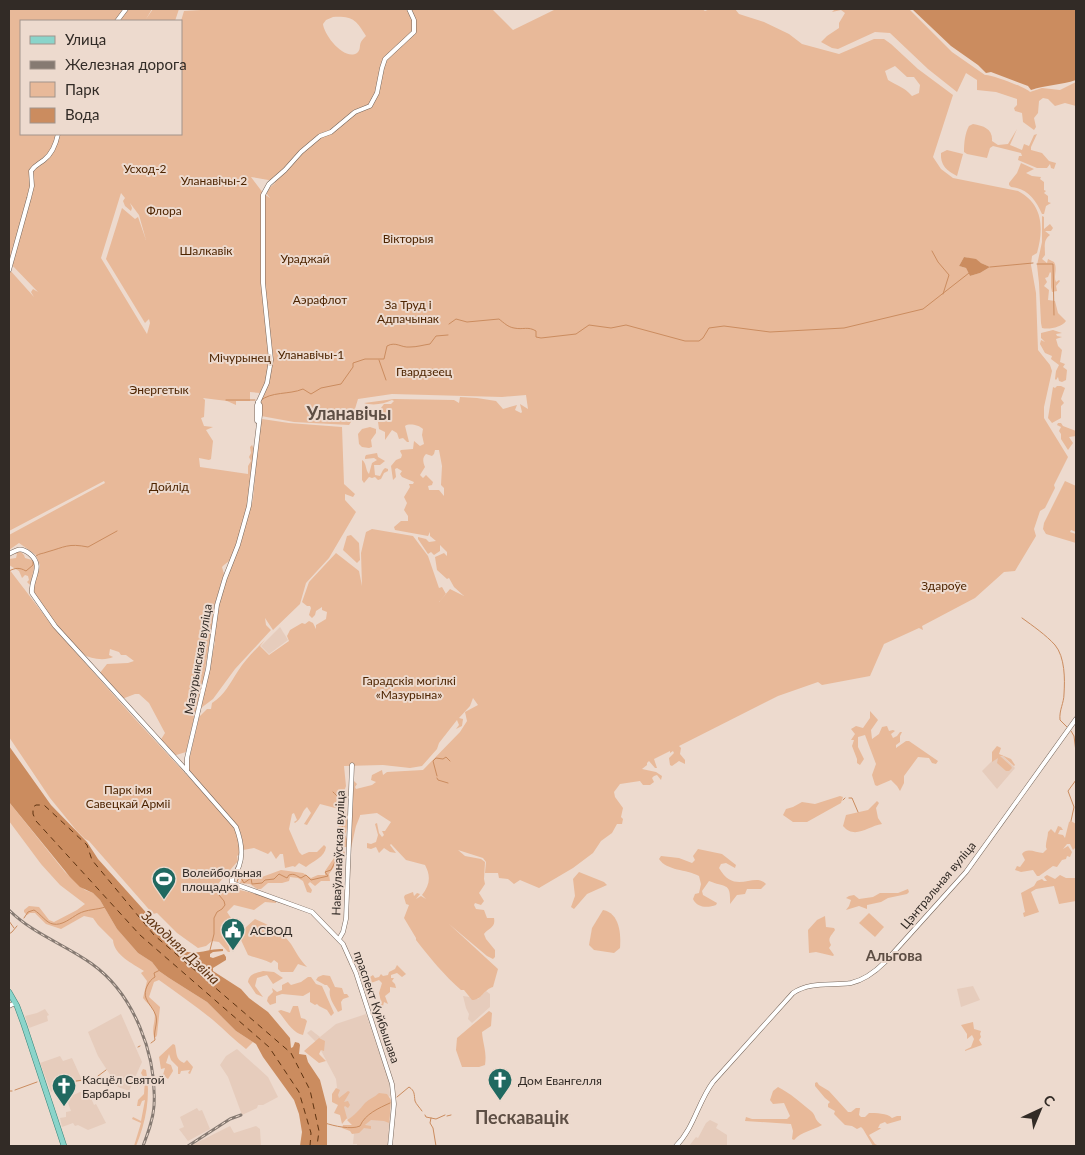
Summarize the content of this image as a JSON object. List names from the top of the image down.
{
  "streets": {
    "street": [
      "Мазурынская вуліца",
      "Наваўланаўская вуліца",
      "Цэнтральная вуліца",
      "праспект Куйбышава"
    ]
  },
  "crossings": [
    ["Мазурынская вуліца", "праспект Куйбышава"],
    ["Наваўланаўская вуліца", "праспект Куйбышава"]
  ],
  "districts": ["Уланавічы", "Альгова", "Пескавацік"],
  "water": ["Заходняя Дзвіна"],
  "parks": [
    "Усход-2",
    "Уланавічы-2",
    "Флора",
    "Вікторыя",
    "Шалкавік",
    "Ураджай",
    "Аэрафлот",
    "За Труд і Адпачынак",
    "Уланавічы-1",
    "Мічурынец",
    "Гвардзеец",
    "Энергетык",
    "Дойлід",
    "Здароўе",
    "Гарадскія могілкі «Мазурына»",
    "Парк імя Савецкай Арміі"
  ],
  "places": {
    "sports": ["Волейбольная площадка"],
    "public building": ["АСВОД"],
    "church": ["Дом Евангелля", "Касцёл Святой Барбары"]
  },
  "legend": [
    "Улица",
    "Железная дорога",
    "Парк",
    "Вода"
  ],
  "north": "top right"
}
